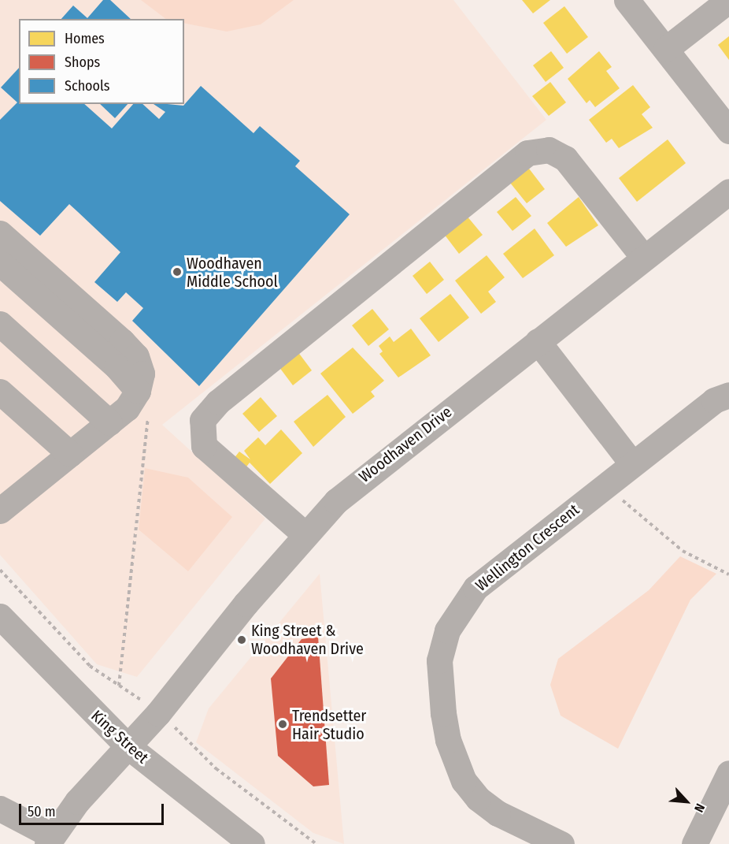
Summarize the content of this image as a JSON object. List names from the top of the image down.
{
  "streets": {
    "street": ["Woodhaven Drive", "Wellington Crescent", "King Street"]
  },
  "crossings": [
    ["Woodhaven Drive", "King Street"]
  ],
  "places": ["Woodhaven Middle School", "King Street & Woodhaven Drive", "Trendsetter Hair Studio"],
  "legend": ["Homes", "Shops", "Schools"],
  "scale_bar": "50 m",
  "north": "bottom right"
}
